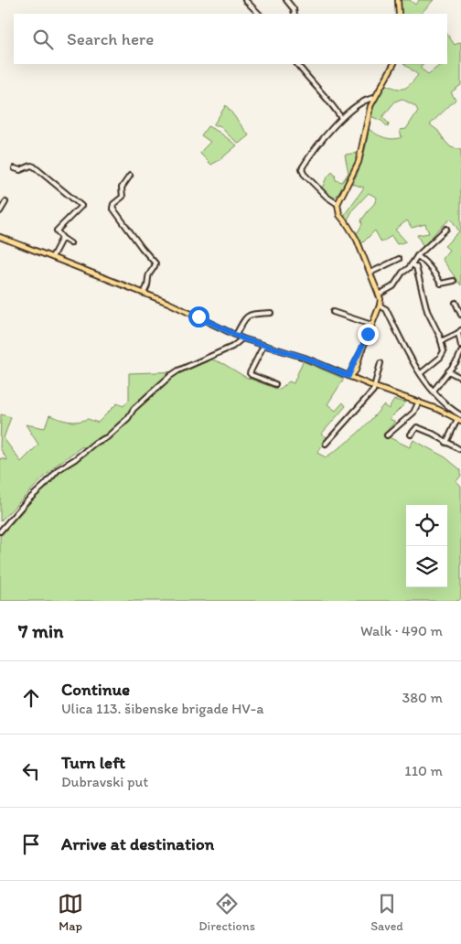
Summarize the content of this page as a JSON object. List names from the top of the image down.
{
  "page": {
    "search": "Search here",
    "heading": ["7 min", "Walk · 490 m"],
    "list": [
      ["Continue", "Ulica 113. šibenske brigade HV-a", "380 m"],
      ["Turn left", "Dubravski put", "110 m"],
      "Arrive at destination"
    ],
    "nav": ["Map", "Directions", "Saved"]
  }
}
